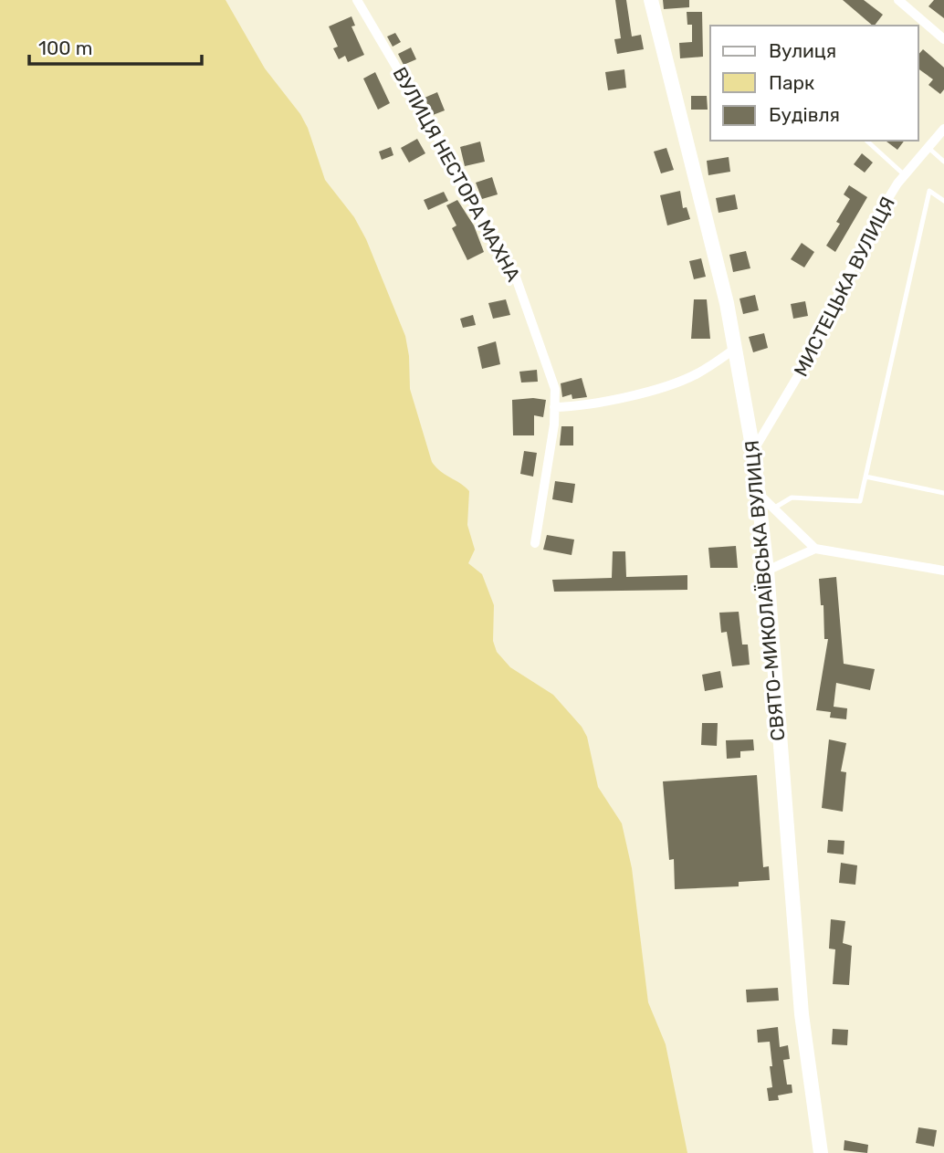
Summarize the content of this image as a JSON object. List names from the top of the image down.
{
  "streets": {
    "street": ["ВУЛИЦЯ НЕСТОРА МАХНА", "МИСТЕЦЬКА ВУЛИЦЯ", "СВЯТО-МИКОЛАЇВСЬКА ВУЛИЦЯ"]
  },
  "crossings": [
    ["МИСТЕЦЬКА ВУЛИЦЯ", "СВЯТО-МИКОЛАЇВСЬКА ВУЛИЦЯ"]
  ],
  "legend": ["Вулиця", "Парк", "Будівля"],
  "scale_bar": "100 m"
}
